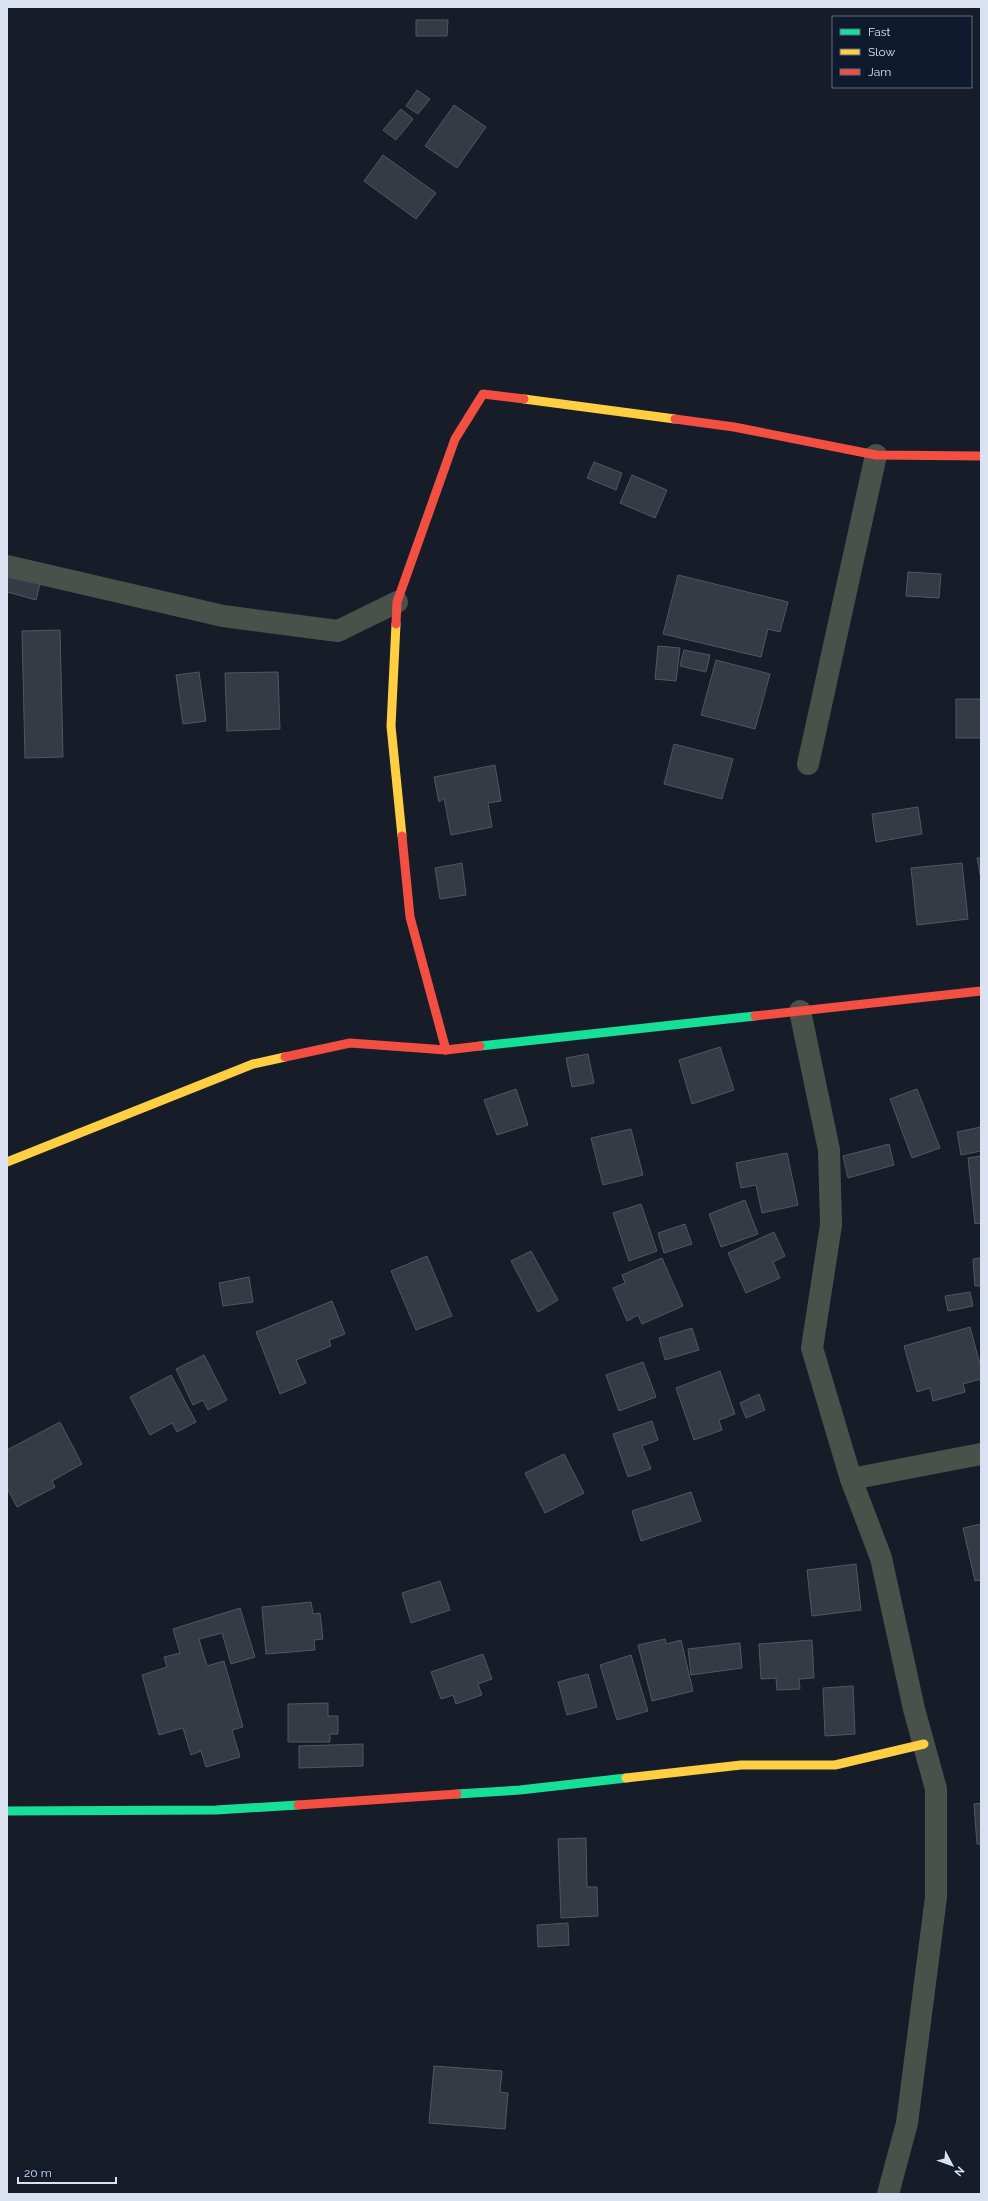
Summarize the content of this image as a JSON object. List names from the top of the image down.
{
  "legend": ["Fast", "Slow", "Jam"],
  "scale_bar": "20 m",
  "north": "bottom right"
}
